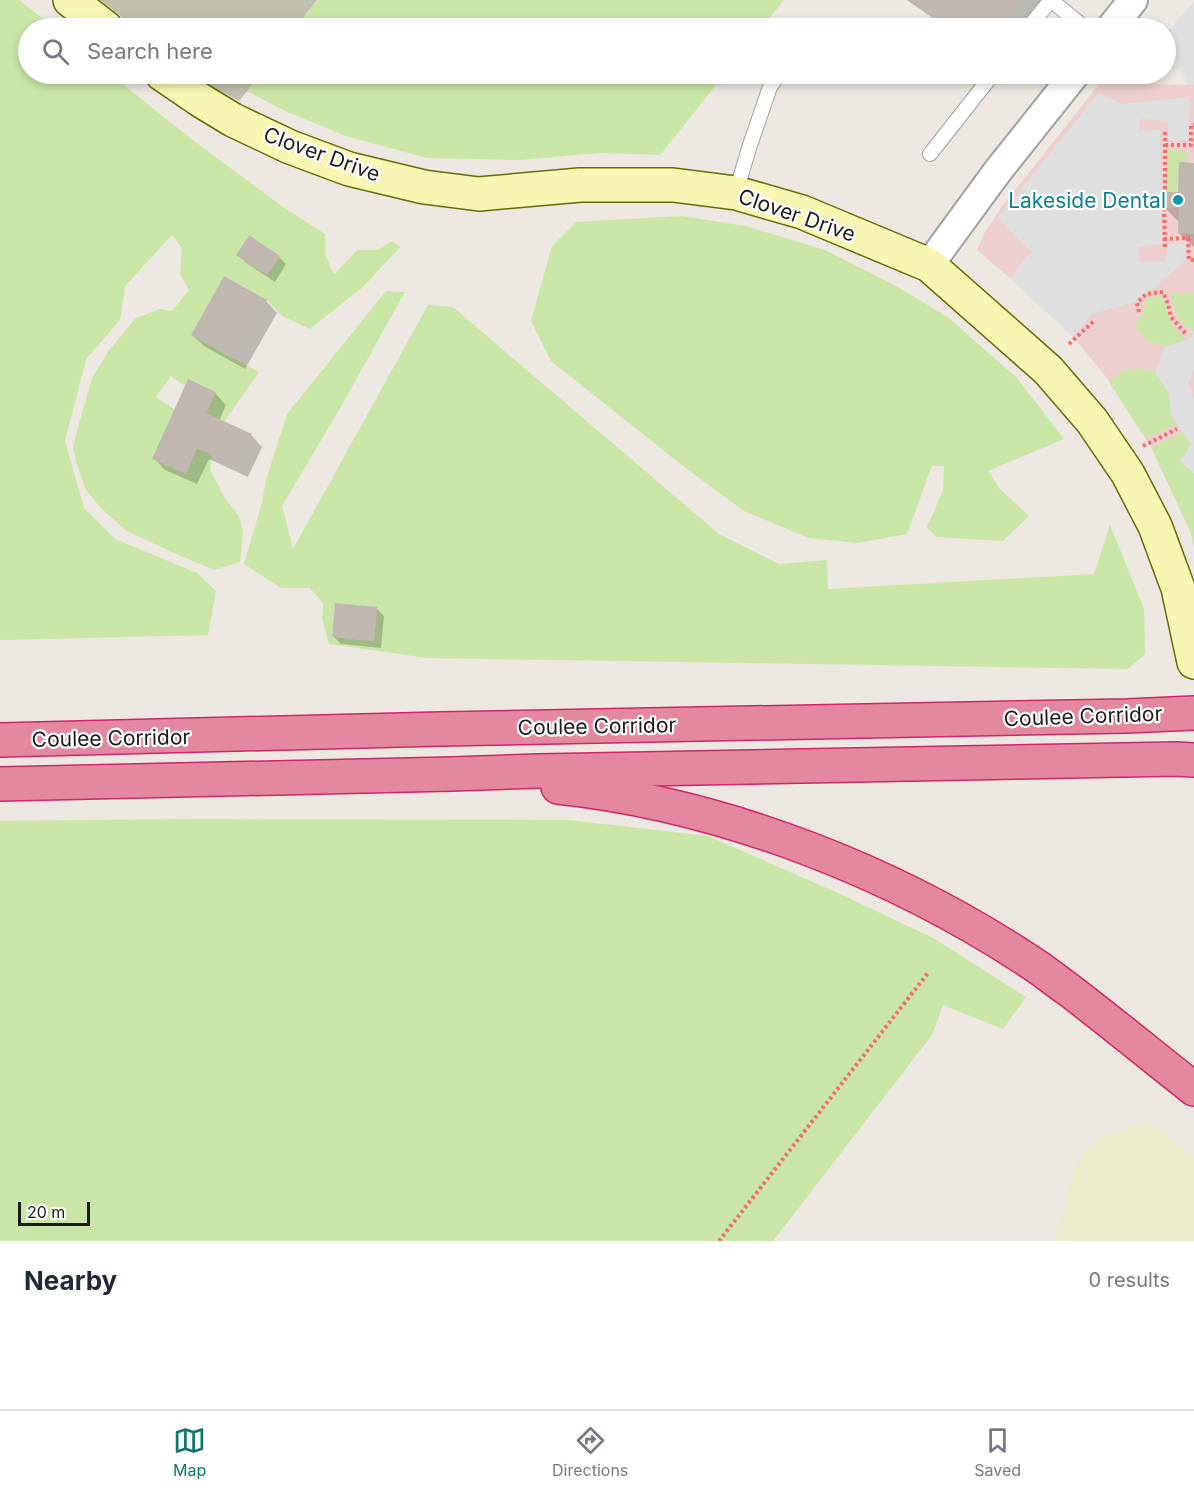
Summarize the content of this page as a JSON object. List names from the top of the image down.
{
  "streets": {
    "highway": ["Coulee Corridor"],
    "street": ["Clover Drive"]
  },
  "places": ["Lakeside Dental"],
  "scale_bar": "20 m",
  "page": {
    "search": "Search here",
    "scale": "20 m",
    "heading": ["Nearby", "0 results"],
    "nav": ["Map", "Directions", "Saved"]
  }
}
